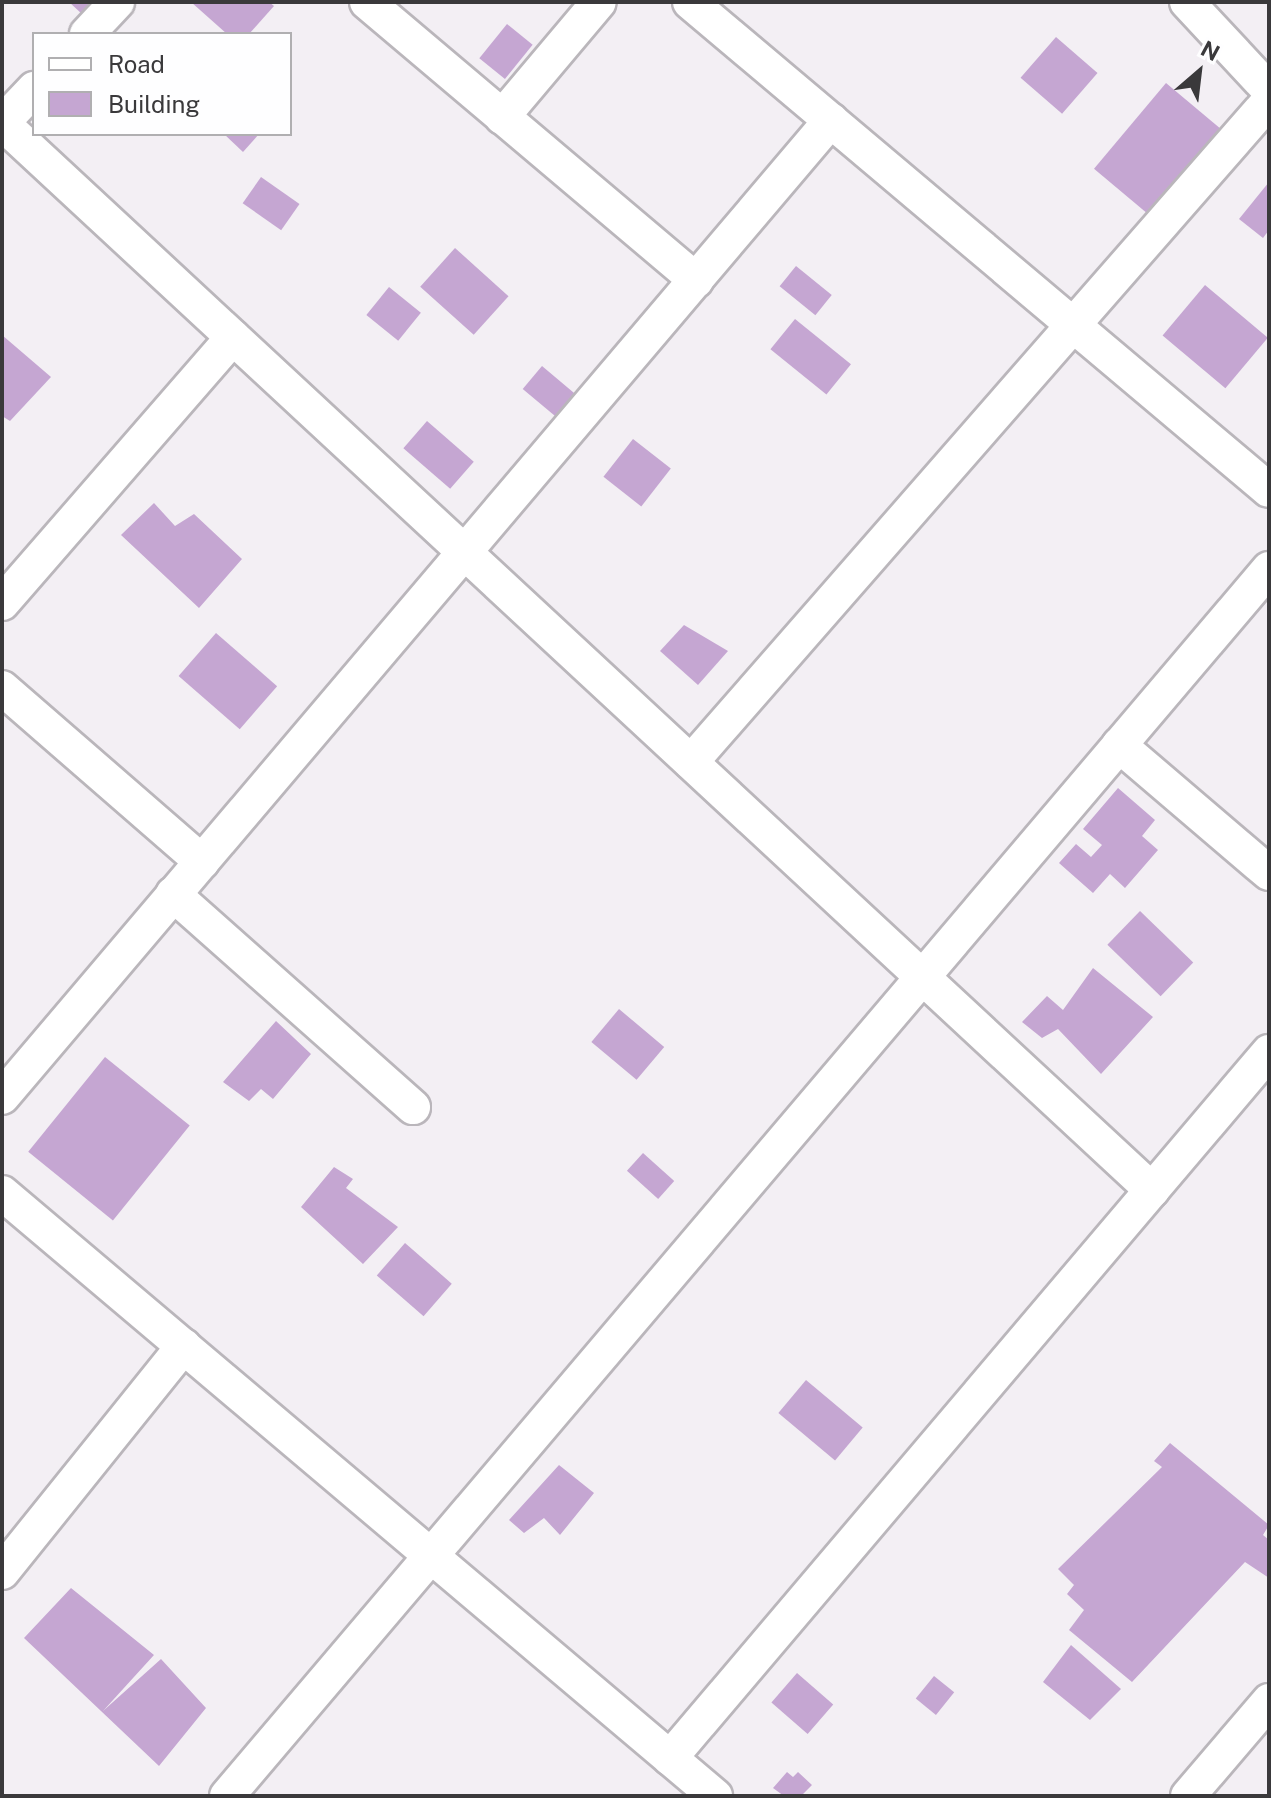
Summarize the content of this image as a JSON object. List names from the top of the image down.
{
  "legend": ["Road", "Building"],
  "north": "top right"
}
